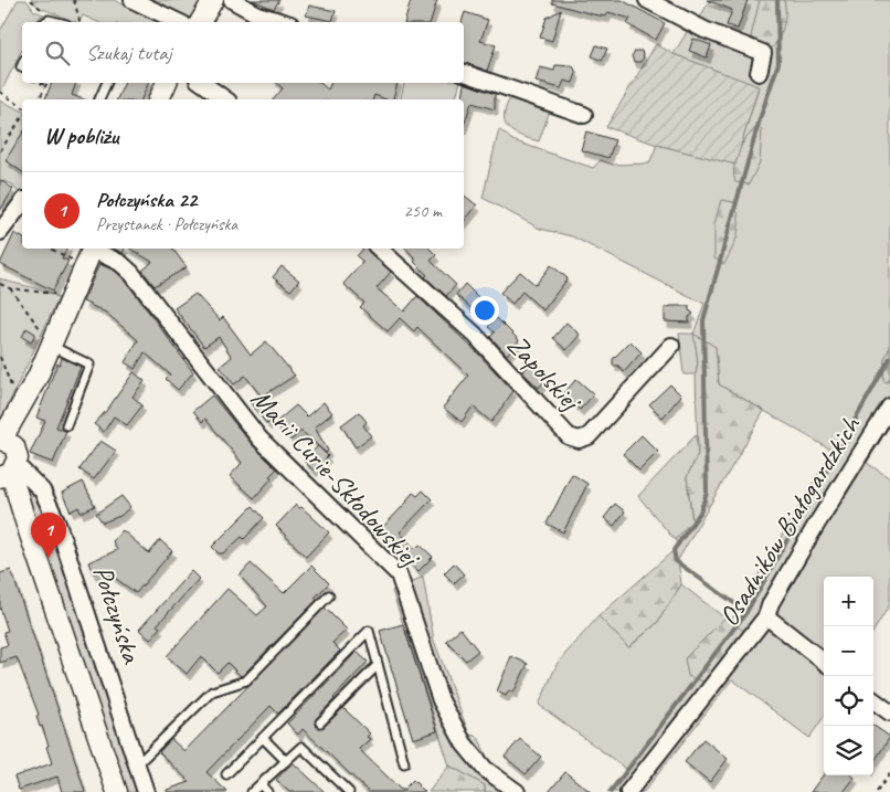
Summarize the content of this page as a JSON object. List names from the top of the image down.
{
  "streets": {
    "street": [
      "Zapolskiej",
      "Marii Curie-Skłodowskiej",
      "Osadników Białogardzkich",
      "Połczyńska"
    ]
  },
  "page": {
    "search": "Szukaj tutaj",
    "heading": "W pobliżu",
    "list": [
      {
        "mark": "1",
        "name": "Połczyńska 22",
        "note": "Przystanek · Połczyńska",
        "value": "250 m"
      }
    ],
    "pins": "1",
    "map_buttons": ["+", "−"]
  }
}
